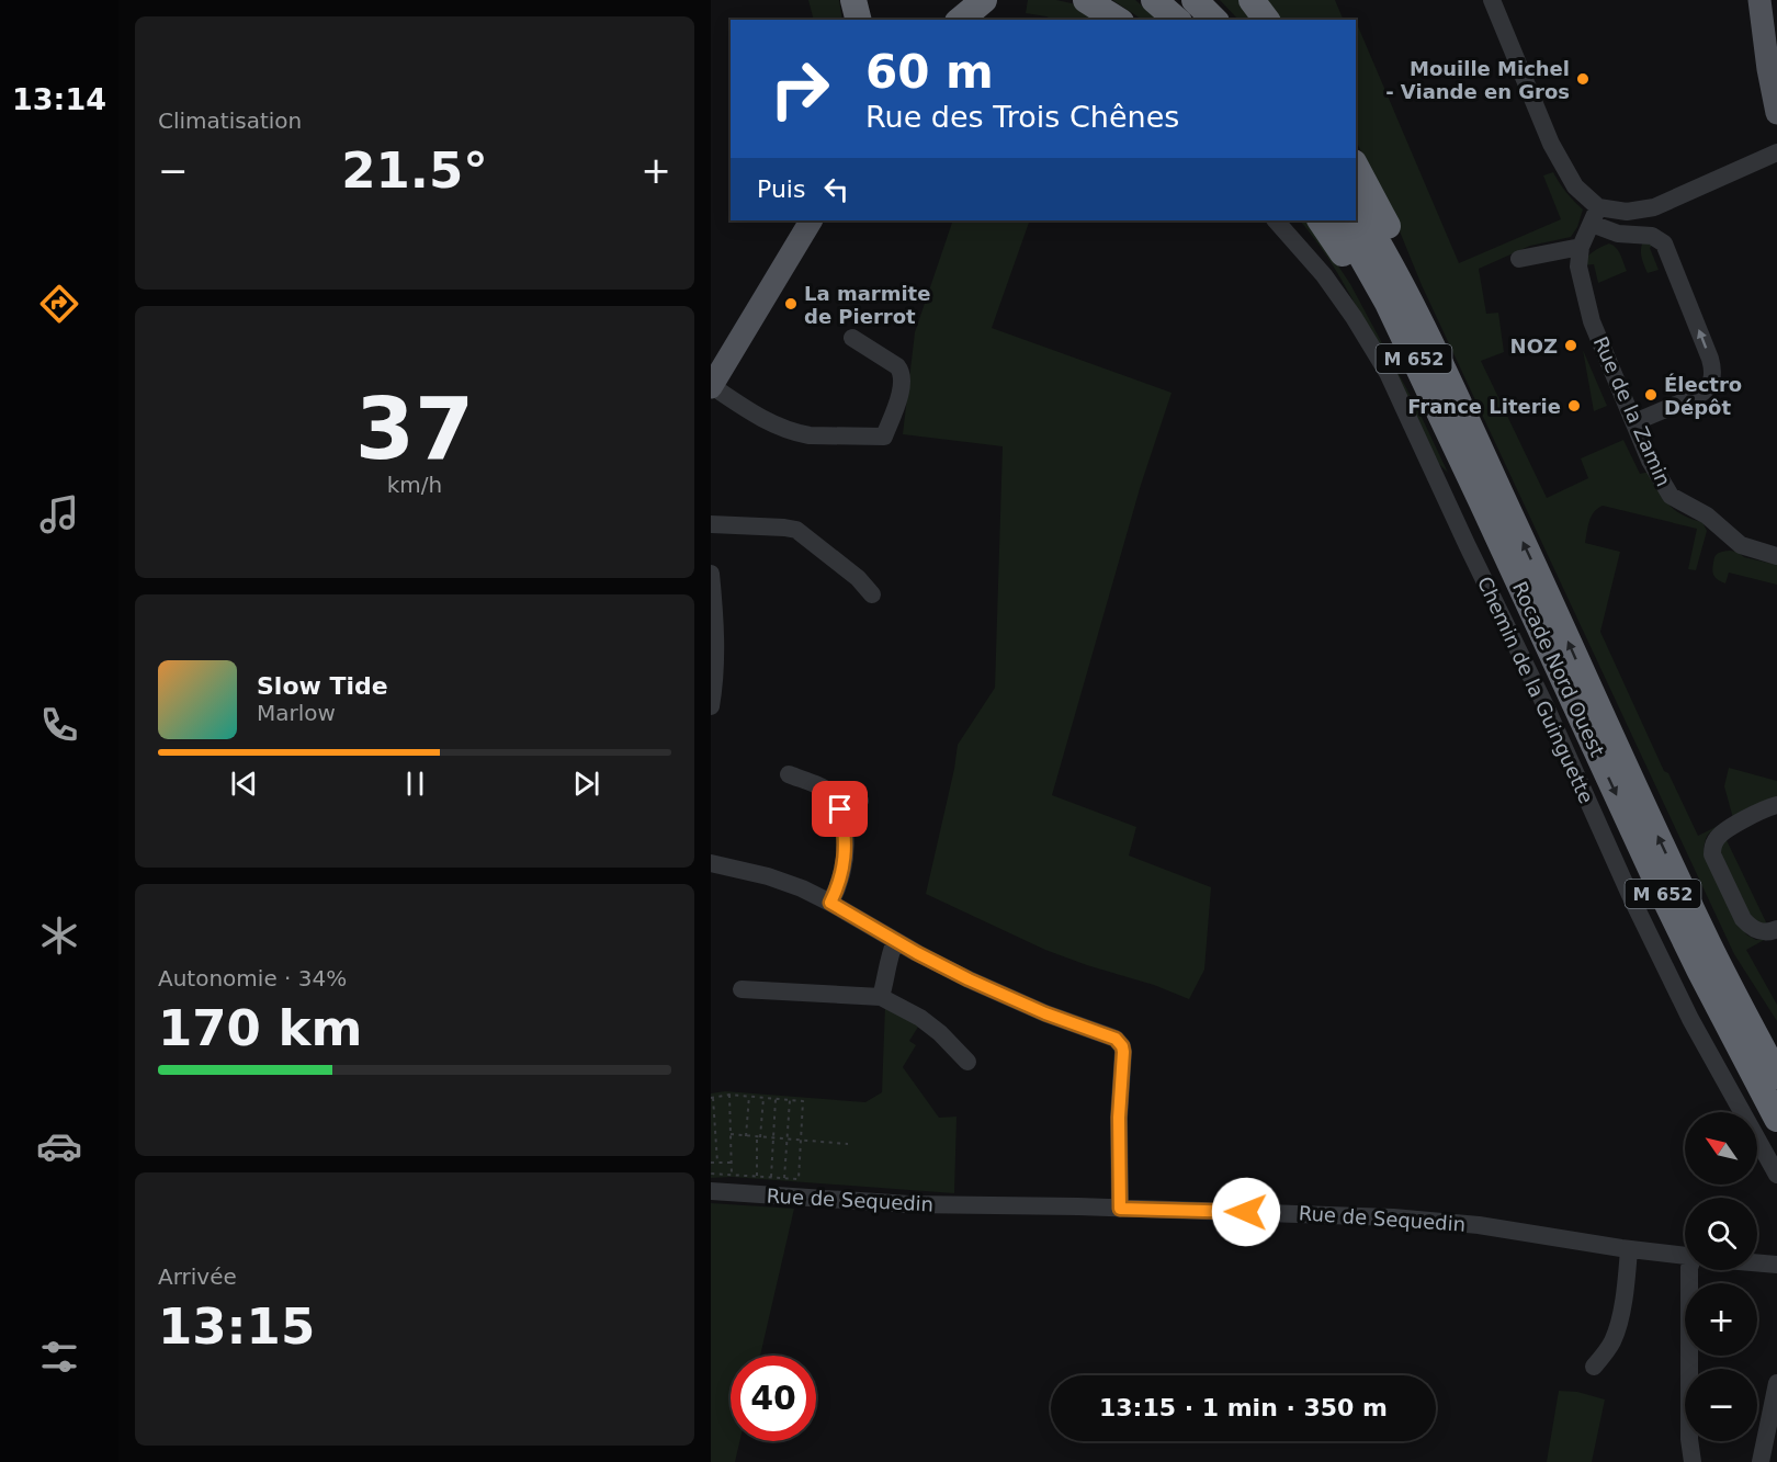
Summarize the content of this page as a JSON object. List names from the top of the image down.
{
  "streets": {
    "highway": ["M 652", "Rocade Nord Ouest"],
    "street": ["Rue de la Zamin", "Chemin de la Guinguette", "Rue de Sequedin"]
  },
  "places": [
    "Mouille Michel - Viande en Gros",
    "La marmite de Pierrot",
    "NOZ",
    "Électro Dépôt",
    "France Literie"
  ],
  "north": "top left",
  "page": {
    "tabs": "13:14",
    "tile": [
      "Climatisation",
      ["37", "km/h"],
      ["Autonomie · 34%", "170 km"],
      ["Arrivée", "13:15"]
    ],
    "turn": ["60 m", "Rue des Trois Chênes"],
    "heat": ["−", "21.5°", "+"],
    "then": "Puis",
    "song": ["Slow Tide", "Marlow"],
    "map_buttons": ["+", "−"],
    "limit": "40",
    "trip": "13:15 · 1 min · 350 m"
  }
}
